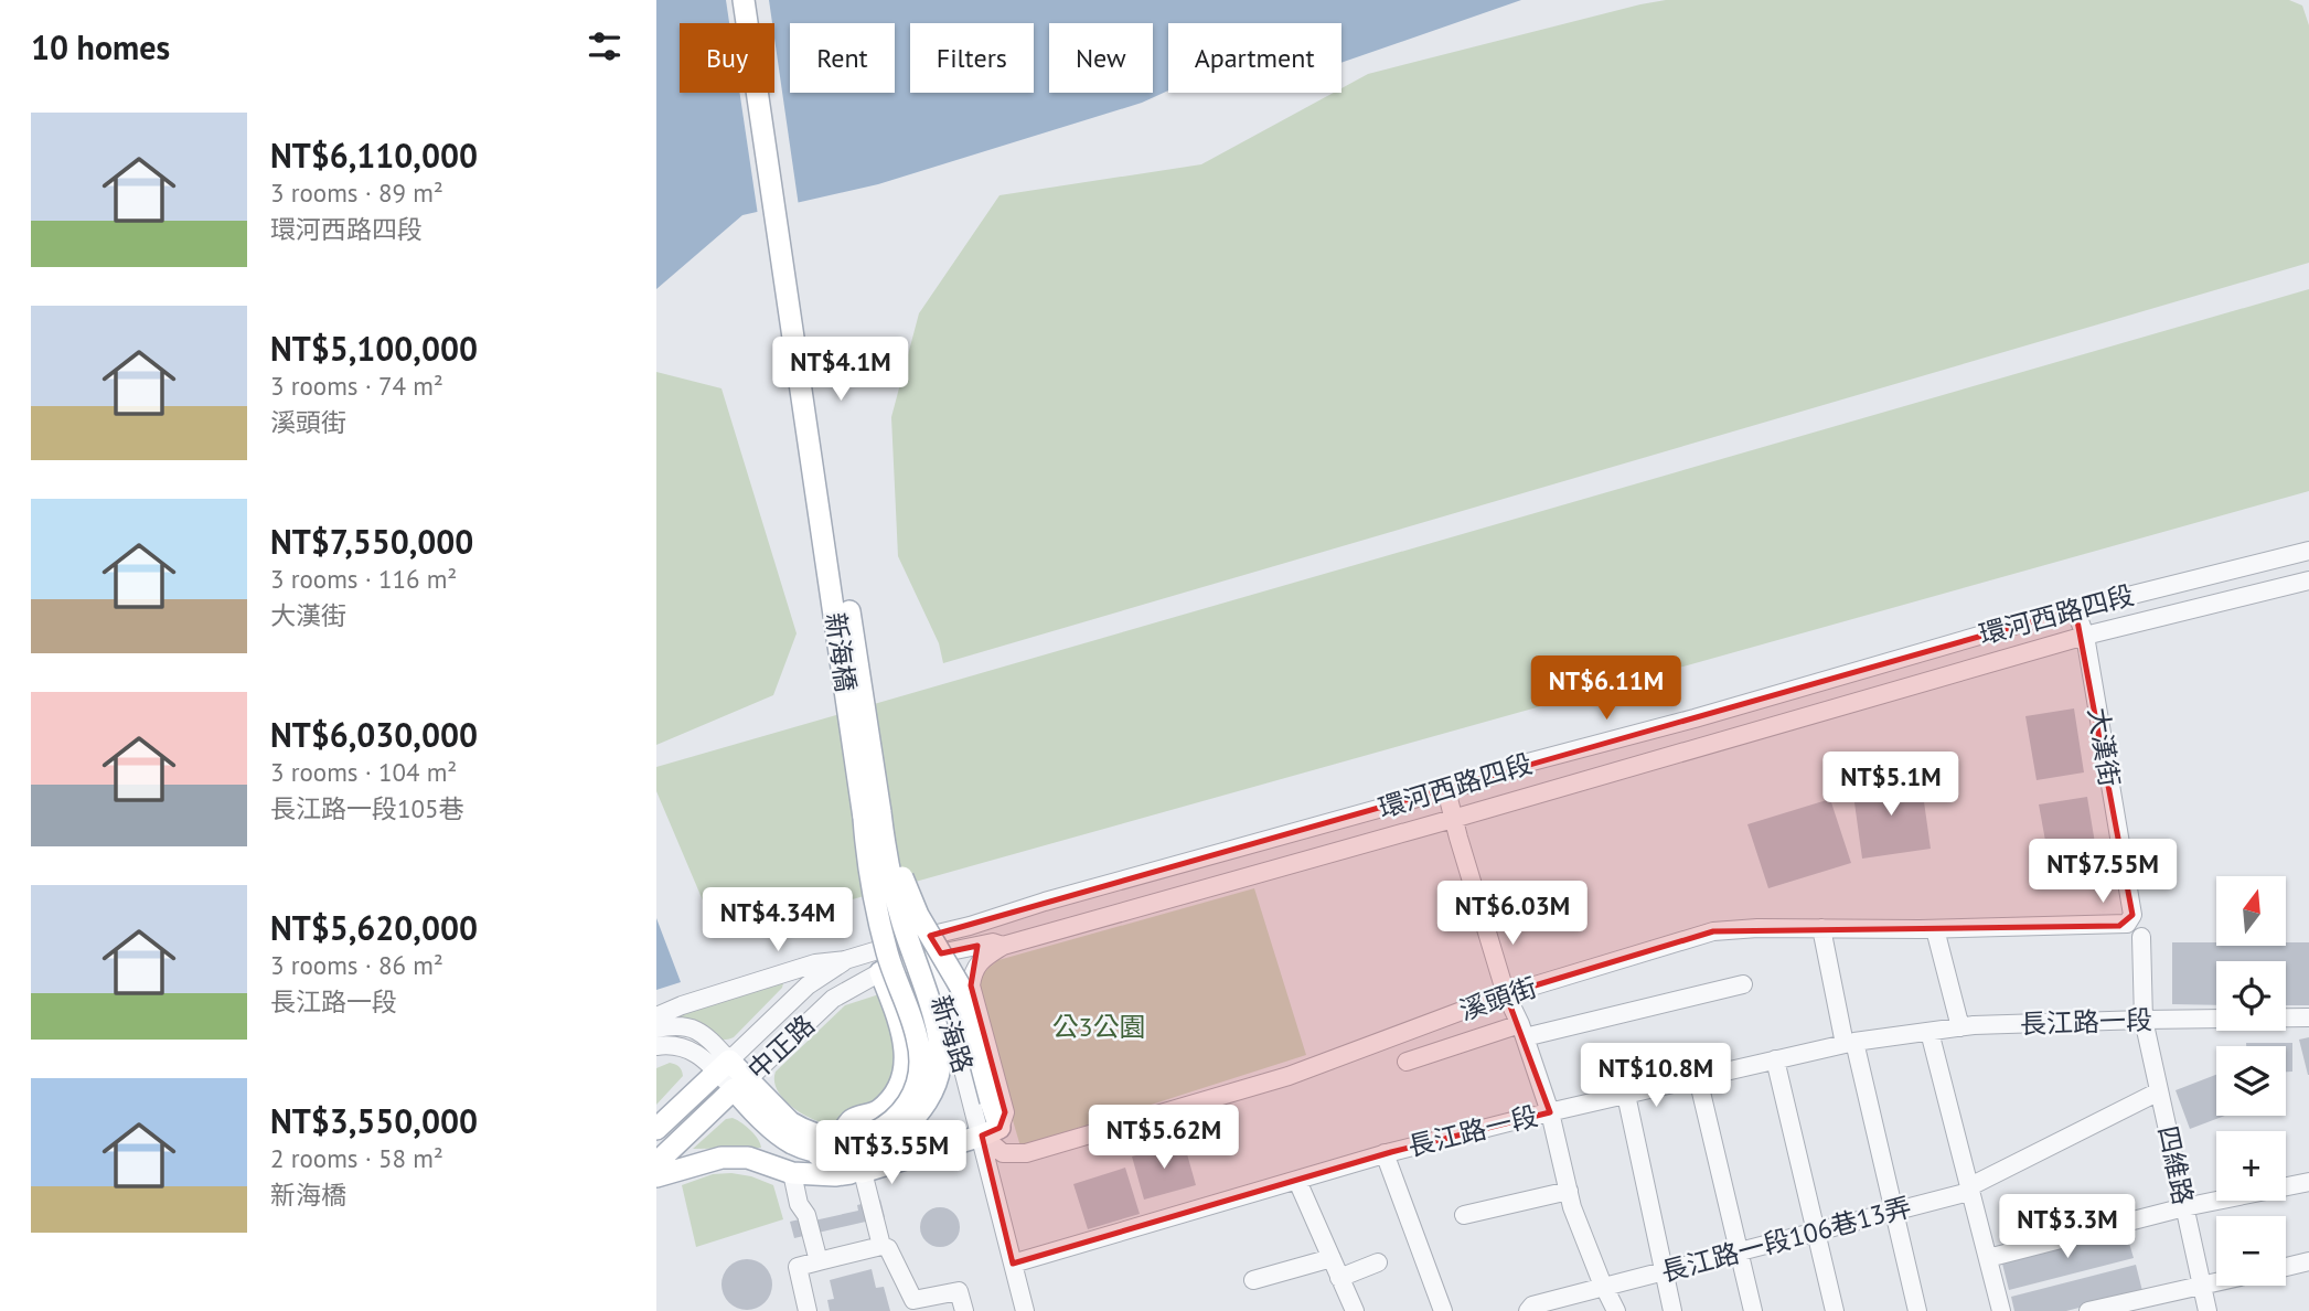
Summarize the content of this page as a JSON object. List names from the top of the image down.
{
  "streets": {
    "main road": ["新海橋", "中正路"],
    "street": [
      "環河西路四段",
      "大漢街",
      "溪頭街",
      "長江路一段",
      "新海路",
      "四維路",
      "長江路一段106巷13弄"
    ]
  },
  "crossings": [
    ["環河西路四段", "大漢街"],
    ["環河西路四段", "新海路"],
    ["環河西路四段", "中正路"],
    ["大漢街", "溪頭街"],
    ["溪頭街", "新海路"],
    ["長江路一段", "新海路"],
    ["長江路一段", "四維路"],
    ["新海路", "中正路"],
    ["四維路", "長江路一段106巷13弄"]
  ],
  "parks": ["公3公園"],
  "north": "top",
  "page": {
    "heading": "10 homes",
    "chip": [
      "Buy",
      "Rent",
      "Filters",
      "New",
      "Apartment"
    ],
    "list": [
      {
        "name": "NT$6,110,000",
        "note": "3 rooms · 89 m² · 環河西路四段"
      },
      {
        "name": "NT$5,100,000",
        "note": "3 rooms · 74 m² · 溪頭街"
      },
      {
        "name": "NT$7,550,000",
        "note": "3 rooms · 116 m² · 大漢街"
      },
      {
        "name": "NT$6,030,000",
        "note": "3 rooms · 104 m² · 長江路一段105巷"
      },
      {
        "name": "NT$5,620,000",
        "note": "3 rooms · 86 m² · 長江路一段"
      },
      {
        "name": "NT$3,550,000",
        "note": "2 rooms · 58 m² · 新海橋"
      }
    ],
    "price": [
      "NT$4.1M",
      "NT$6.11M",
      "NT$5.1M",
      "NT$7.55M",
      "NT$6.03M",
      "NT$4.34M",
      "NT$10.8M",
      "NT$5.62M",
      "NT$3.55M",
      "NT$3.3M"
    ],
    "map_buttons": ["+", "−"]
  }
}
